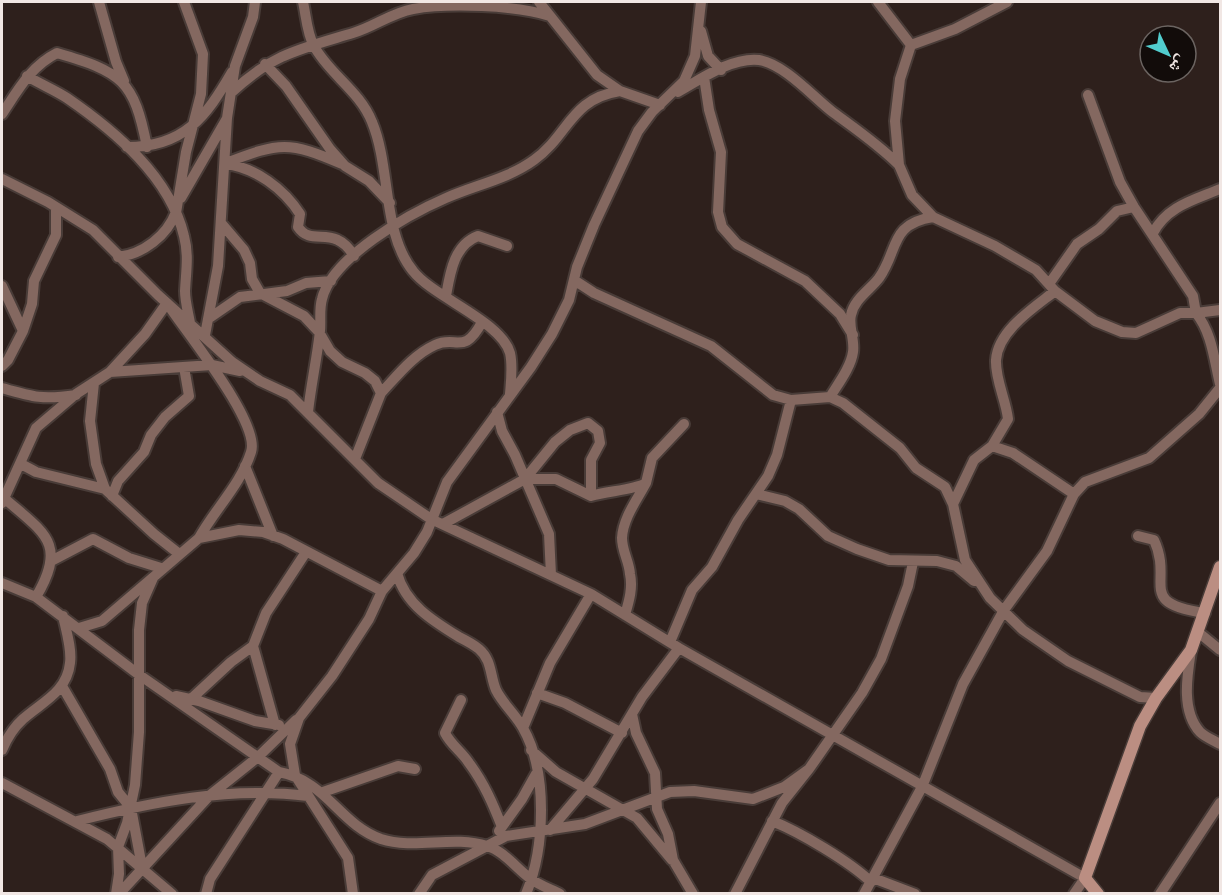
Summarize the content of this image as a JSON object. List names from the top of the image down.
{
  "north": "bottom right"
}
